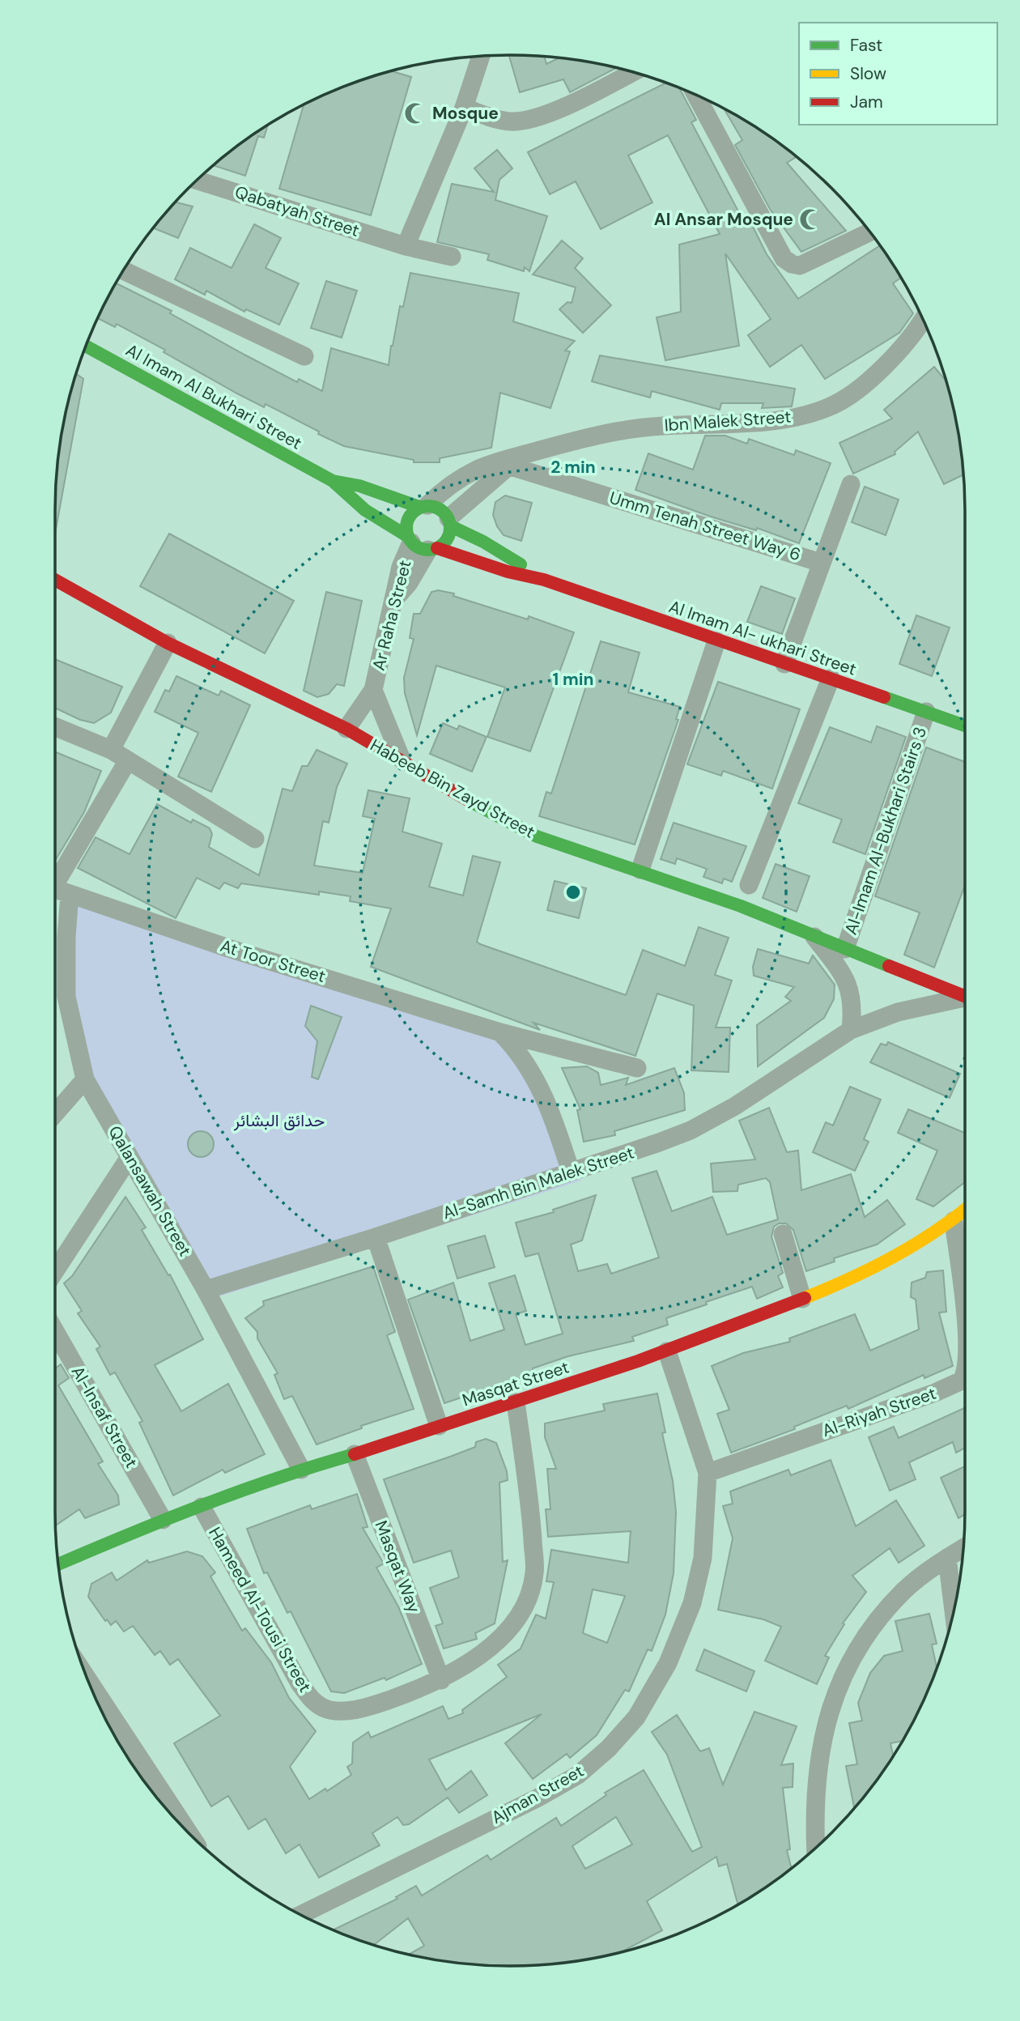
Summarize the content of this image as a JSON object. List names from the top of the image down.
{
  "streets": {
    "street": [
      "Qabatyah Street",
      "Al Imam Al Bukhari Street",
      "Ibn Malek Street",
      "Umm Tenah Street Way 6",
      "Ar Raha Street",
      "Al Imam Al- ukhari Street",
      "Habeeb Bin Zayd Street",
      "Al-Imam Al-Bukhari Stairs 3",
      "At Toor Street",
      "Al-Samh Bin Malek Street",
      "Qalansawah Street",
      "Masqat Street",
      "Al-Riyah Street",
      "Al-Insaf Street",
      "Masqat Way",
      "Hameed Al-Tousi Street",
      "Ajman Street"
    ]
  },
  "crossings": [
    ["Ibn Malek Street", "Umm Tenah Street Way 6"],
    ["Ibn Malek Street", "Ar Raha Street"],
    ["Al Imam Al- ukhari Street", "Al-Imam Al-Bukhari Stairs 3"],
    ["Habeeb Bin Zayd Street", "Al-Imam Al-Bukhari Stairs 3"],
    ["At Toor Street", "Qalansawah Street"],
    ["Al-Samh Bin Malek Street", "Qalansawah Street"],
    ["Qalansawah Street", "Masqat Street"],
    ["Masqat Street", "Al-Riyah Street"],
    ["Masqat Street", "Al-Insaf Street"],
    ["Masqat Street", "Masqat Way"],
    ["Masqat Street", "Hameed Al-Tousi Street"],
    ["Masqat Street", "Ajman Street"],
    ["Al-Riyah Street", "Ajman Street"],
    ["Masqat Way", "Hameed Al-Tousi Street"]
  ],
  "parks": ["حدائق البشائر"],
  "places": {
    "mosque": ["Mosque", "Al Ansar Mosque"]
  },
  "legend": ["Fast", "Slow", "Jam"],
  "rings": ["2 min", "1 min"]
}
